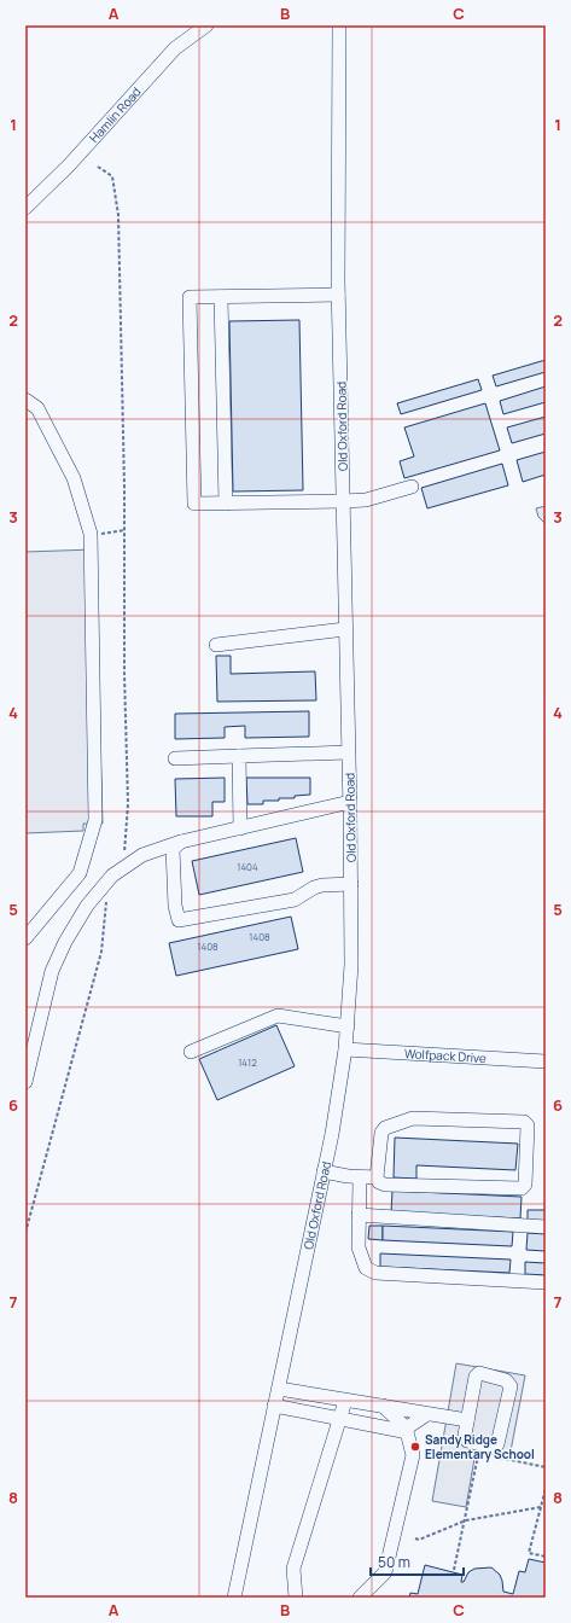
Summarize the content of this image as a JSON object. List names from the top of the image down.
{
  "streets": {
    "street": ["Hamlin Road", "Old Oxford Road", "Wolfpack Drive"]
  },
  "crossings": [
    ["Old Oxford Road", "Wolfpack Drive"]
  ],
  "places": ["Sandy Ridge Elementary School"],
  "house_numbers": [
    "1404",
    "1408",
    "1408",
    "1412"
  ],
  "scale_bar": "50 m",
  "grid": {
    "columns": ["A", "B", "C"],
    "rows": [
      "1",
      "2",
      "3",
      "4",
      "5",
      "6",
      "7",
      "8"
    ]
  }
}
